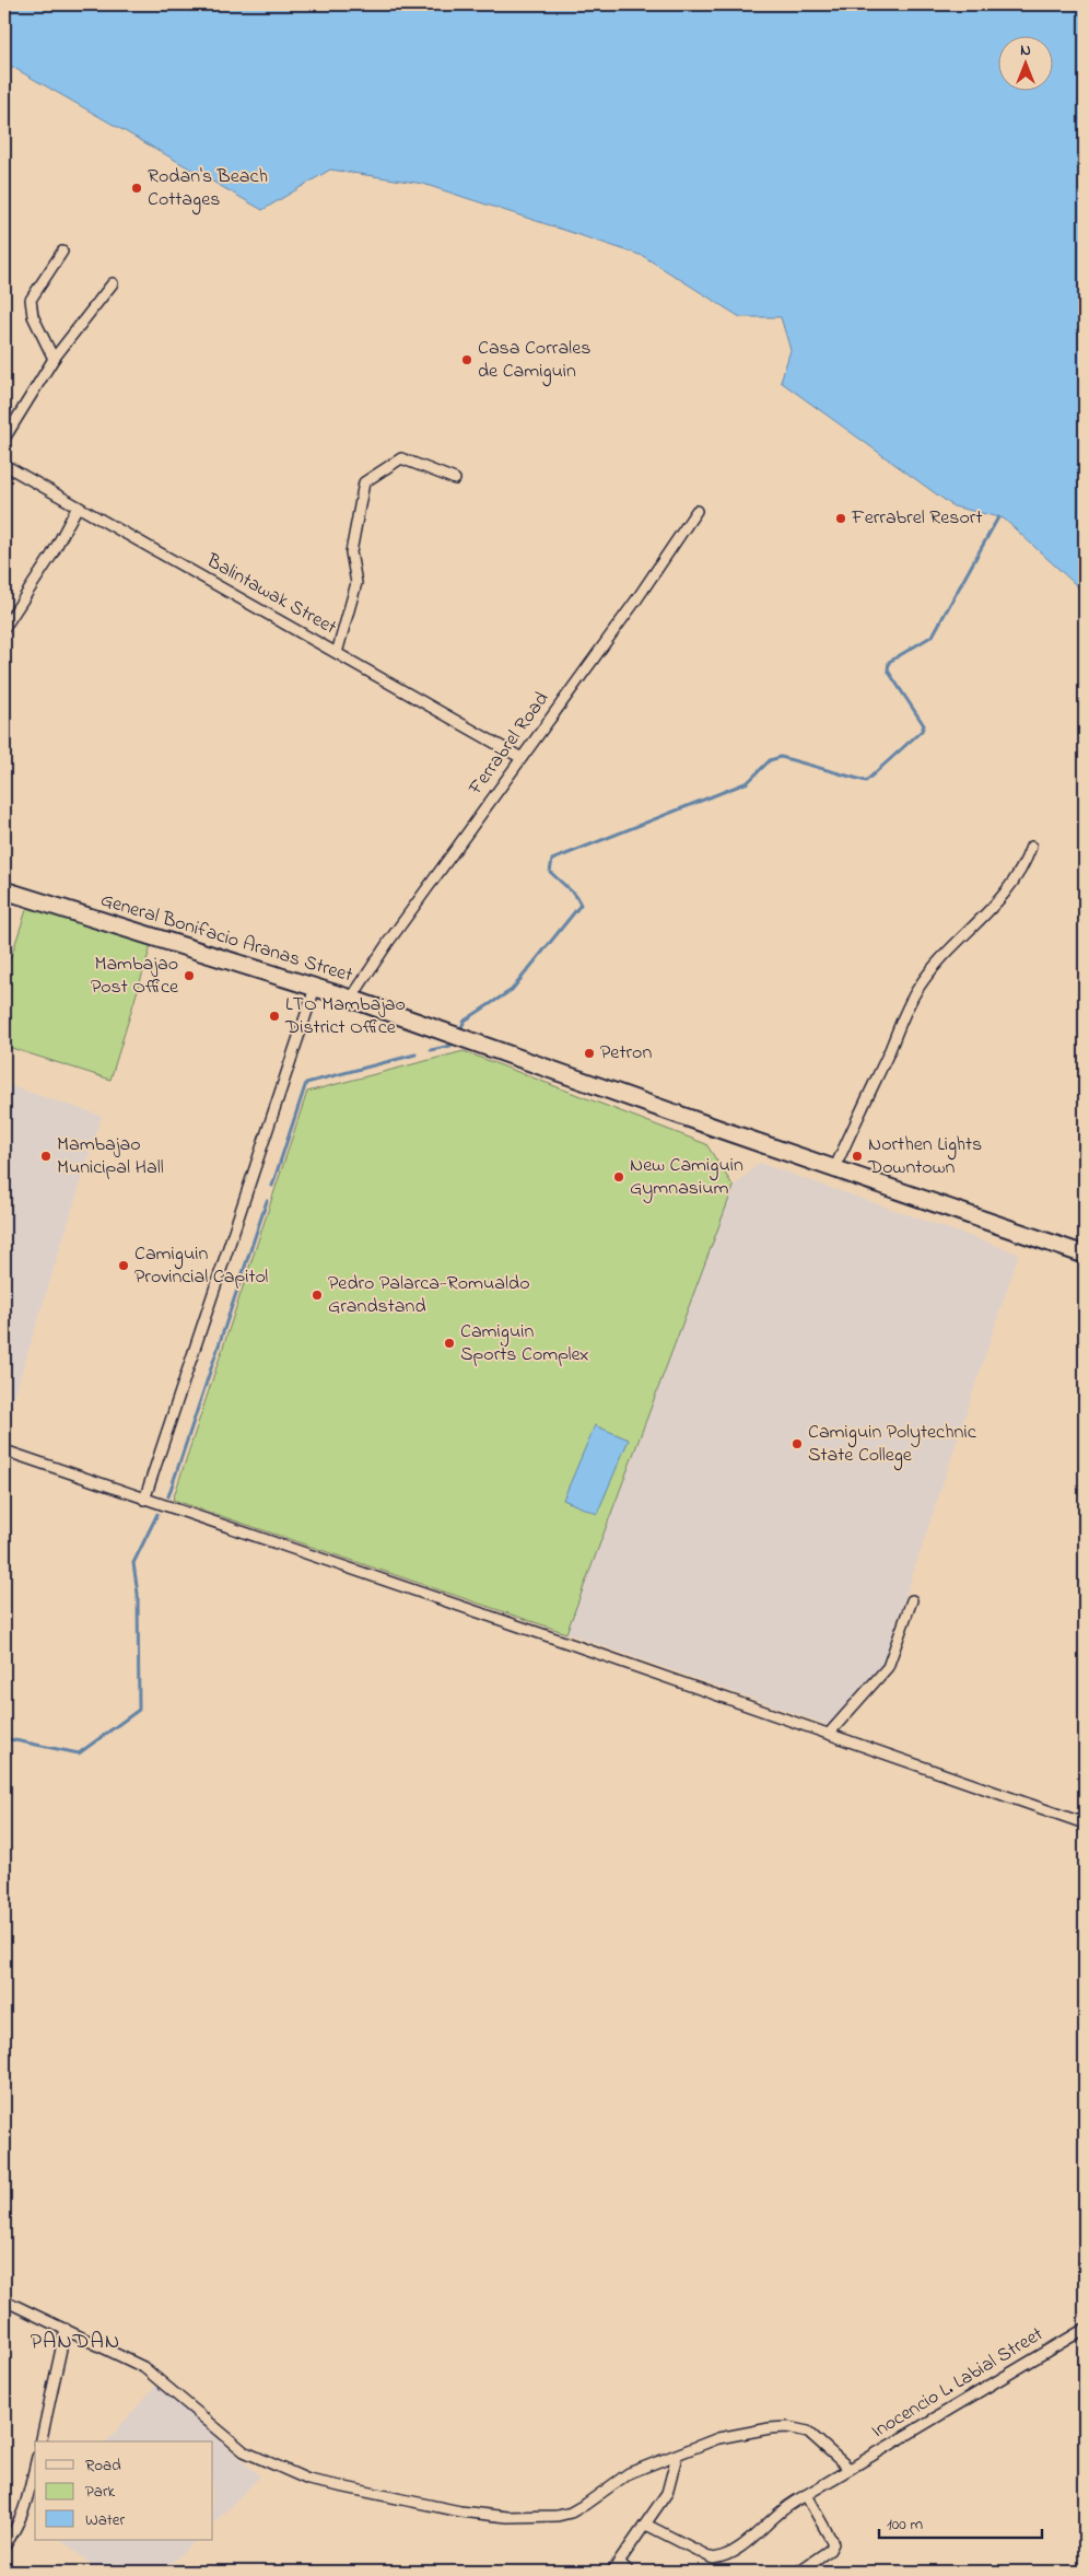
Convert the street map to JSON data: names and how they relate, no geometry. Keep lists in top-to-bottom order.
{
  "streets": {
    "main road": ["General Bonifacio Aranas Street"],
    "street": ["Balintawak Street", "Ferrabrel Road", "Inocencio L. Labial Street"]
  },
  "crossings": [
    ["Balintawak Street", "Ferrabrel Road"],
    ["Ferrabrel Road", "General Bonifacio Aranas Street"]
  ],
  "districts": ["PANDAN"],
  "places": [
    "Rodan's Beach Cottages",
    "Casa Corrales de Camiguin",
    "Ferrabrel Resort",
    "Mambajao Post Office",
    "LTO Mambajao District Office",
    "Petron",
    "Mambajao Municipal Hall",
    "Northen Lights Downtown",
    "New Camiguin Gymnasium",
    "Camiguin Provincial Capitol",
    "Pedro Palarca-Romualdo Grandstand",
    "Camiguin Sports Complex",
    "Camiguin Polytechnic State College"
  ],
  "legend": ["Road", "Park", "Water"],
  "scale_bar": "100 m",
  "north": "top"
}
